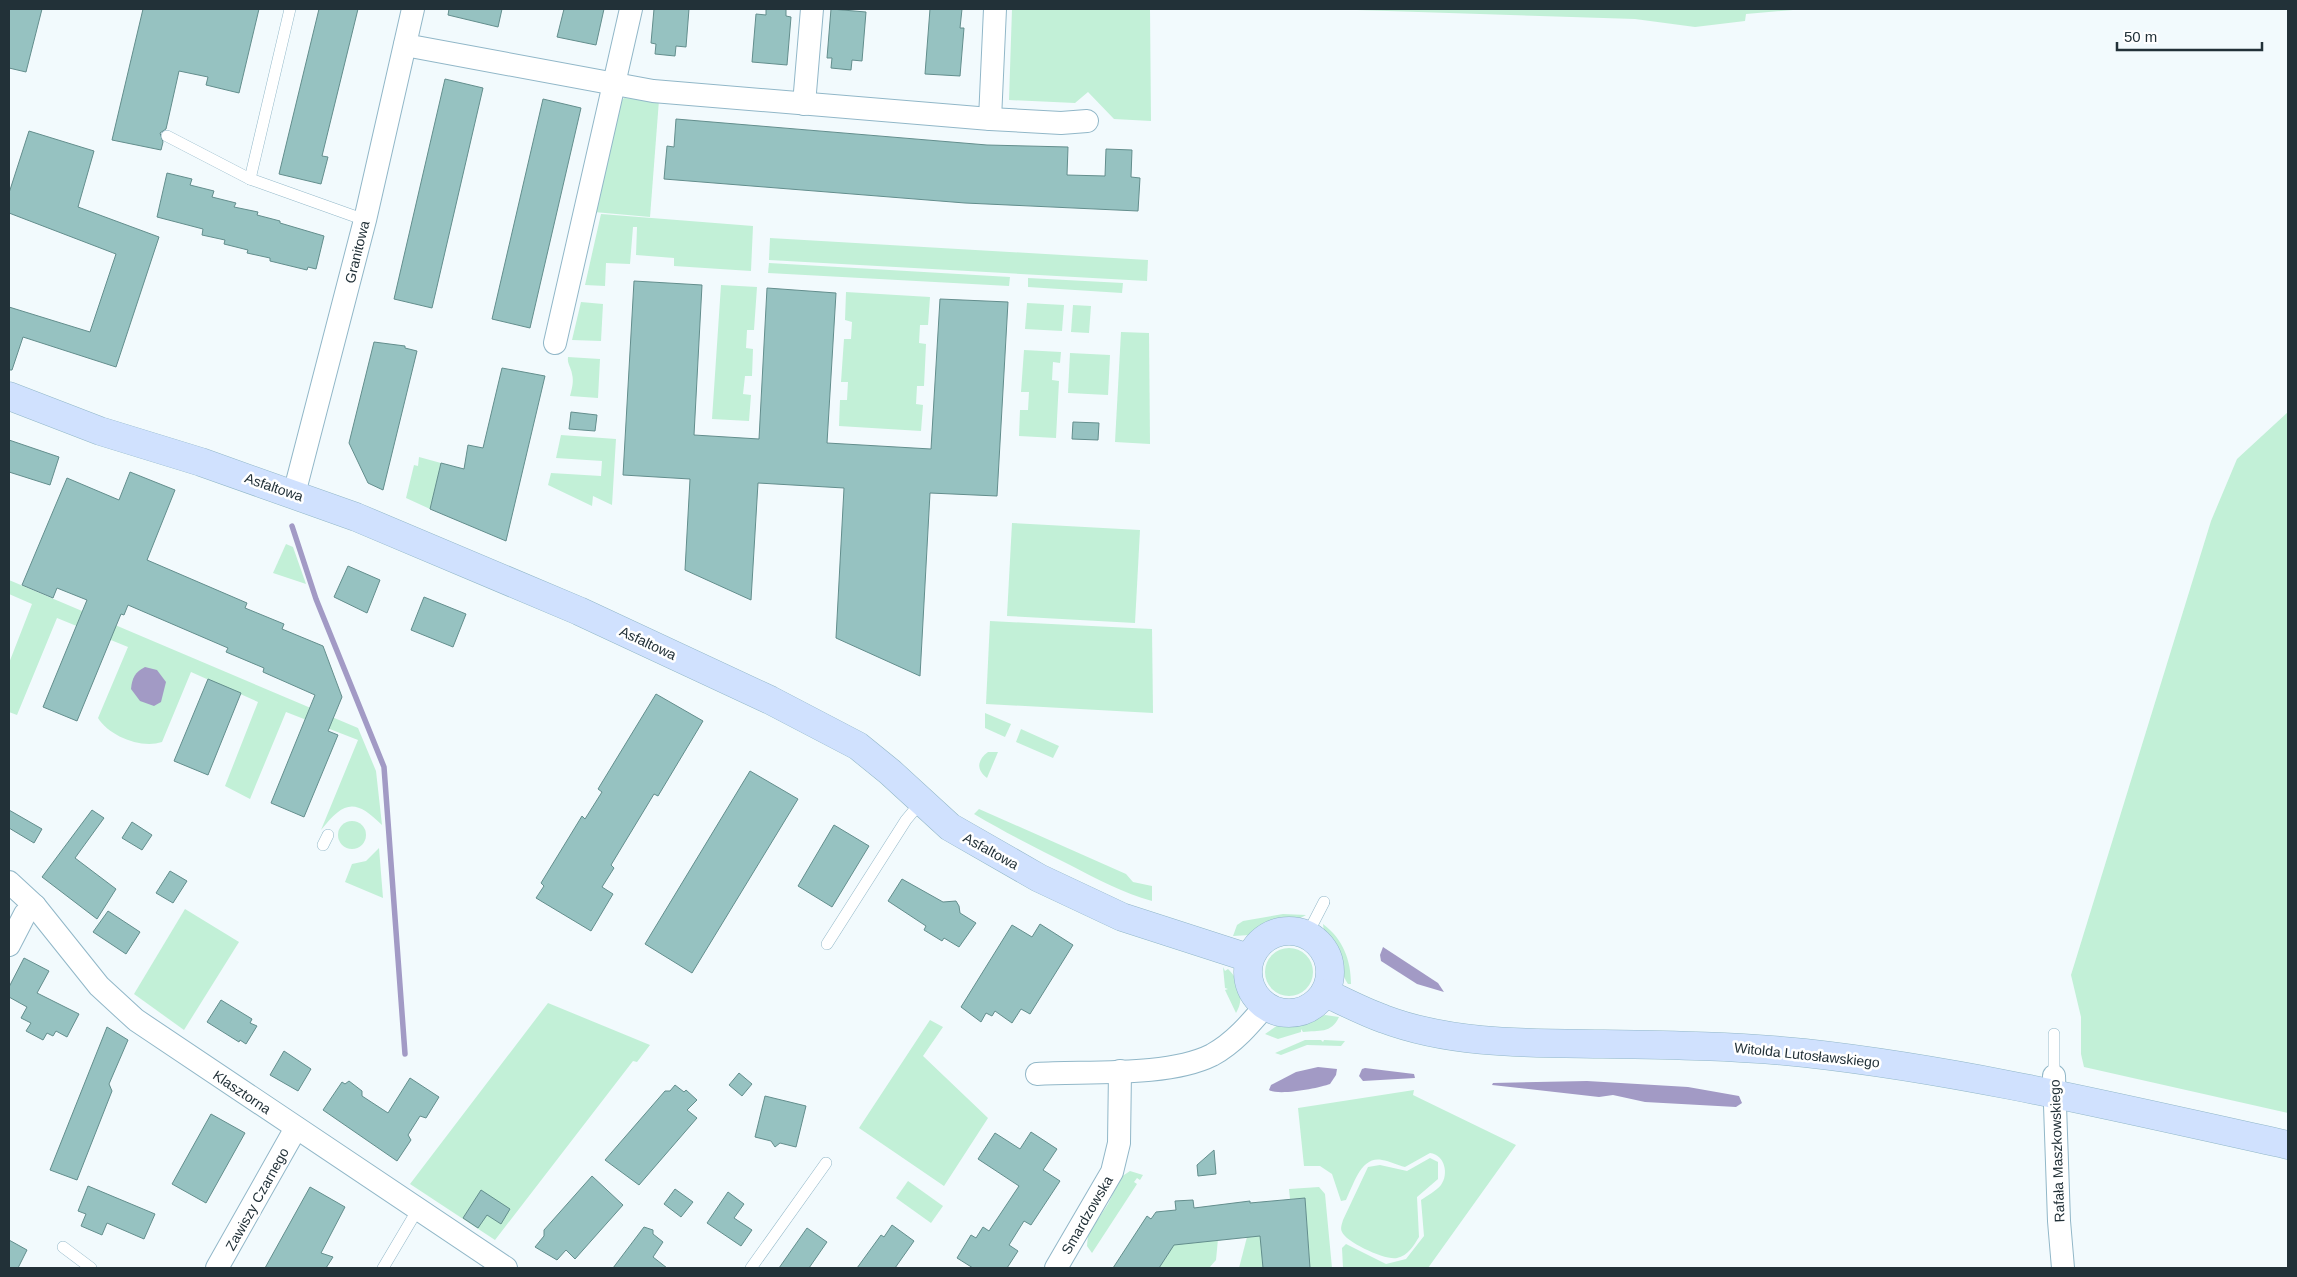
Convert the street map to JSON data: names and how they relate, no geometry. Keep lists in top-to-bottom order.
{
  "streets": {
    "street": [
      "Granitowa",
      "Asfaltowa",
      "Witolda Lutosławskiego",
      "Klasztorna",
      "Rafała Maszkowskiego",
      "Zawiszy Czarnego",
      "Smardzowska"
    ]
  },
  "crossings": [
    ["Granitowa", "Asfaltowa"],
    ["Asfaltowa", "Witolda Lutosławskiego"],
    ["Witolda Lutosławskiego", "Rafała Maszkowskiego"],
    ["Klasztorna", "Zawiszy Czarnego"]
  ],
  "scale_bar": "50 m"
}
